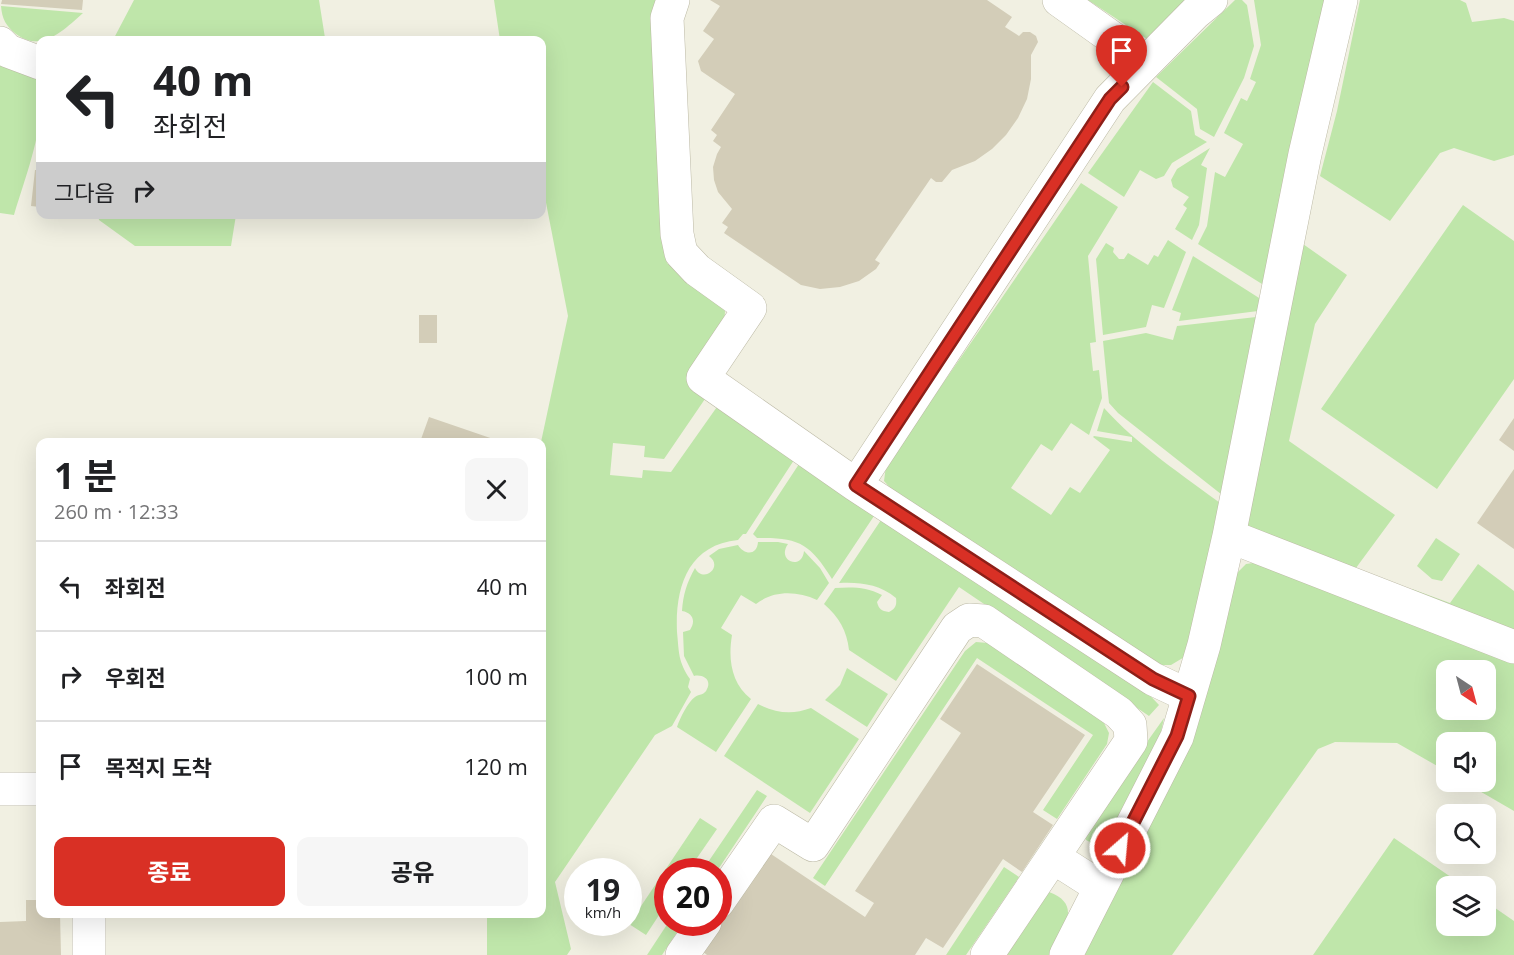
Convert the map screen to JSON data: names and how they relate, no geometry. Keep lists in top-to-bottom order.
{
  "north": "bottom right",
  "page": {
    "turn": ["40 m", "좌회전"],
    "then": "그다음",
    "heading": ["1 분", "260 m · 12:33"],
    "list": [
      {
        "name": "좌회전",
        "value": "40 m"
      },
      {
        "name": "우회전",
        "value": "100 m"
      },
      {
        "name": "목적지 도착",
        "value": "120 m"
      }
    ],
    "buttons": ["종료", "공유"],
    "speed": "19 km/h",
    "limit": "20"
  }
}
